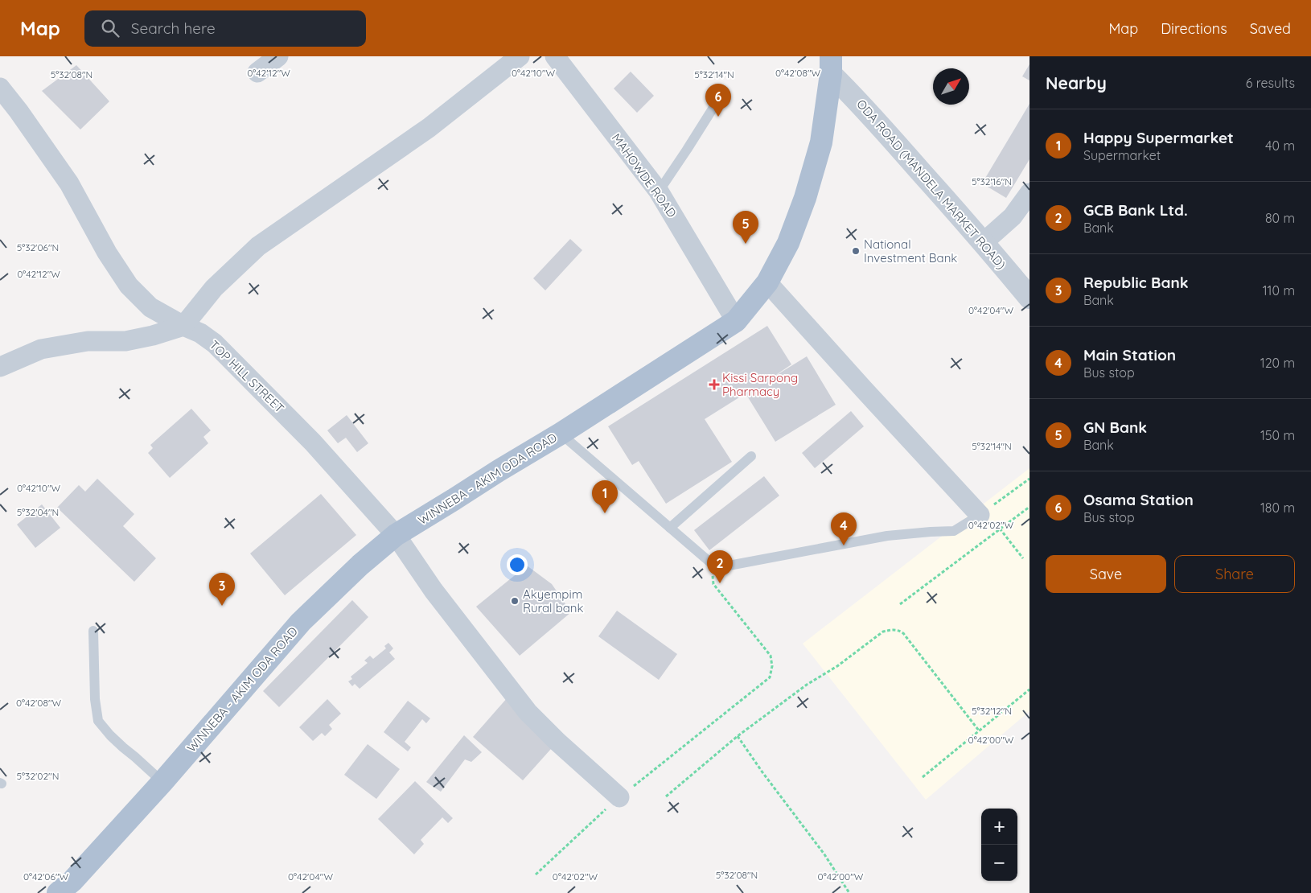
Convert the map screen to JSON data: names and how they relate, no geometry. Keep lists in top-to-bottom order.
{
  "streets": {
    "main road": ["WINNEBA - AKIM ODA ROAD"],
    "street": ["MAHOWDE ROAD", "ODA ROAD (MANDELA MARKET ROAD)", "TOP HILL STREET"]
  },
  "crossings": [
    ["MAHOWDE ROAD", "WINNEBA - AKIM ODA ROAD"],
    ["ODA ROAD (MANDELA MARKET ROAD)", "WINNEBA - AKIM ODA ROAD"],
    ["TOP HILL STREET", "WINNEBA - AKIM ODA ROAD"]
  ],
  "places": {
    "other": ["National Investment Bank", "Akyempim Rural bank"],
    "health": ["Kissi Sarpong Pharmacy"]
  },
  "north": "top right",
  "page": {
    "header": "Map",
    "search": "Search here",
    "nav": ["Map", "Directions", "Saved"],
    "heading": ["Nearby", "6 results"],
    "pins": [
      "6",
      "5",
      "1",
      "4",
      "2",
      "3"
    ],
    "list": [
      {
        "mark": "1",
        "name": "Happy Supermarket",
        "note": "Supermarket",
        "value": "40 m"
      },
      {
        "mark": "2",
        "name": "GCB Bank Ltd.",
        "note": "Bank",
        "value": "80 m"
      },
      {
        "mark": "3",
        "name": "Republic Bank",
        "note": "Bank",
        "value": "110 m"
      },
      {
        "mark": "4",
        "name": "Main Station",
        "note": "Bus stop",
        "value": "120 m"
      },
      {
        "mark": "5",
        "name": "GN Bank",
        "note": "Bank",
        "value": "150 m"
      },
      {
        "mark": "6",
        "name": "Osama Station",
        "note": "Bus stop",
        "value": "180 m"
      }
    ],
    "buttons": ["Save", "Share"],
    "map_buttons": ["+", "−"]
  },
  "coordinates": [
    "0°42'12\"W",
    "0°42'08\"W",
    "0°42'10\"W",
    "5°32'08\"N",
    "5°32'14\"N",
    "5°32'16\"N",
    "5°32'06\"N",
    "0°42'04\"W",
    "5°32'04\"N",
    "0°42'02\"W",
    "5°32'12\"N",
    "0°42'00\"W",
    "5°32'02\"N",
    "0°42'06\"W"
  ]
}
